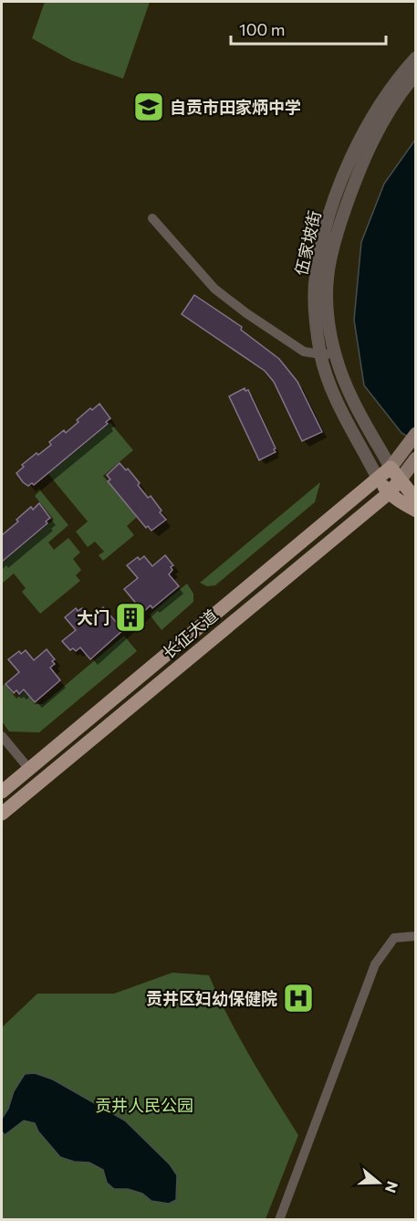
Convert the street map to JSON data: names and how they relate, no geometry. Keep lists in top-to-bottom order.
{
  "streets": {
    "main road": ["长征大道"],
    "street": ["伍家坡街"]
  },
  "crossings": [
    ["伍家坡街", "长征大道"]
  ],
  "parks": ["贡井人民公园"],
  "places": {
    "school or university": ["自贡市田家炳中学"],
    "building": ["大门"],
    "hospital": ["贡井区妇幼保健院"]
  },
  "scale_bar": "100 m",
  "north": "right"
}
